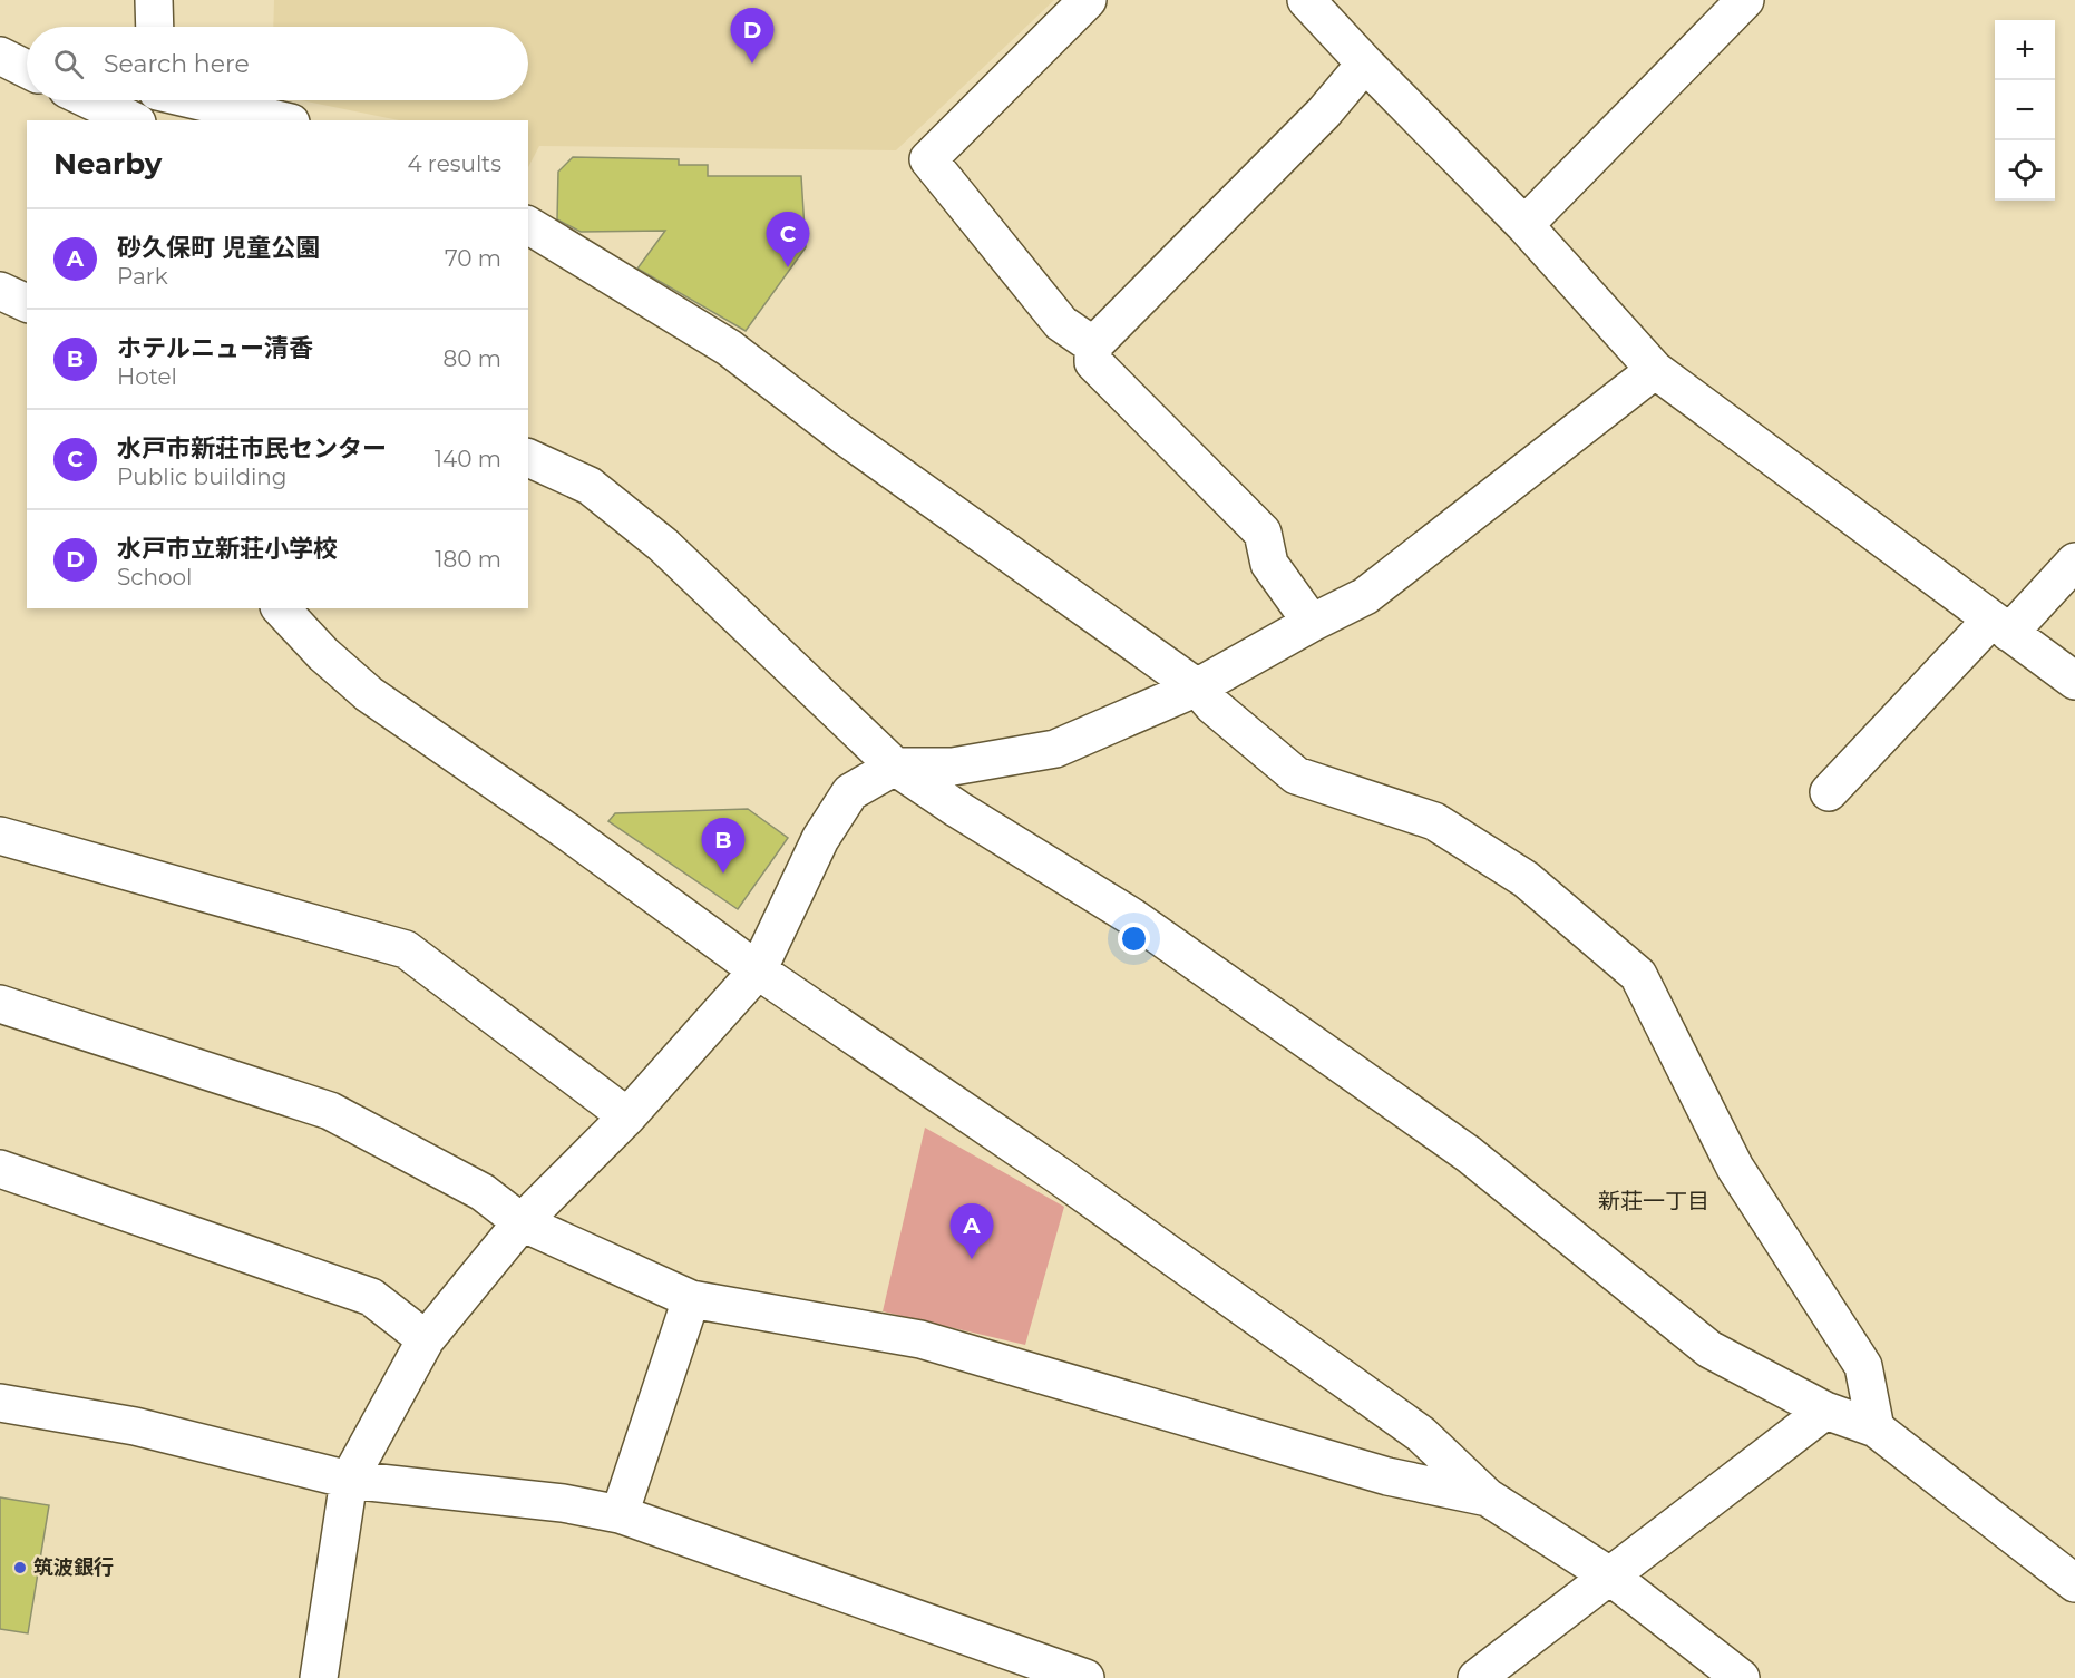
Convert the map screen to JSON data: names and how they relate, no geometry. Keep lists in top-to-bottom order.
{
  "districts": ["新荘一丁目"],
  "places": ["筑波銀行"],
  "page": {
    "pins": [
      "D",
      "C",
      "B",
      "A"
    ],
    "map_buttons": ["+", "−"],
    "search": "Search here",
    "heading": ["Nearby", "4 results"],
    "list": [
      {
        "mark": "A",
        "name": "砂久保町 児童公園",
        "note": "Park",
        "value": "70 m"
      },
      {
        "mark": "B",
        "name": "ホテルニュー清香",
        "note": "Hotel",
        "value": "80 m"
      },
      {
        "mark": "C",
        "name": "水戸市新荘市民センター",
        "note": "Public building",
        "value": "140 m"
      },
      {
        "mark": "D",
        "name": "水戸市立新荘小学校",
        "note": "School",
        "value": "180 m"
      }
    ]
  }
}
